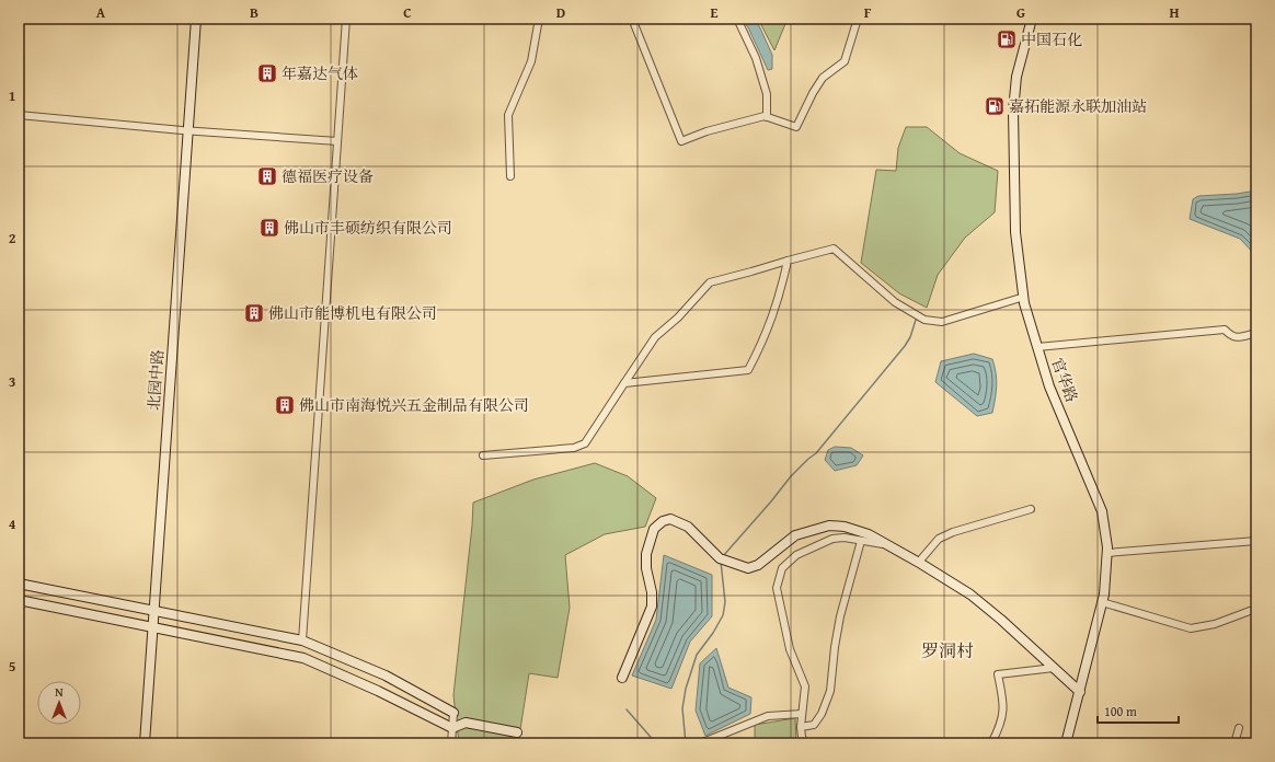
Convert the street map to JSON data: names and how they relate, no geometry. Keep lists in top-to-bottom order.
{
  "streets": {
    "street": ["北园中路", "官华路"]
  },
  "districts": ["罗洞村"],
  "places": {
    "fuel station": ["中国石化", "嘉拓能源永联加油站"],
    "building": [
      "年嘉达气体",
      "德福医疗设备",
      "佛山市丰硕纺织有限公司",
      "佛山市能博机电有限公司",
      "佛山市南海悦兴五金制品有限公司"
    ]
  },
  "scale_bar": "100 m",
  "north": "top",
  "grid": {
    "columns": [
      "A",
      "B",
      "C",
      "D",
      "E",
      "F",
      "G",
      "H"
    ],
    "rows": [
      "1",
      "2",
      "3",
      "4",
      "5"
    ]
  }
}
